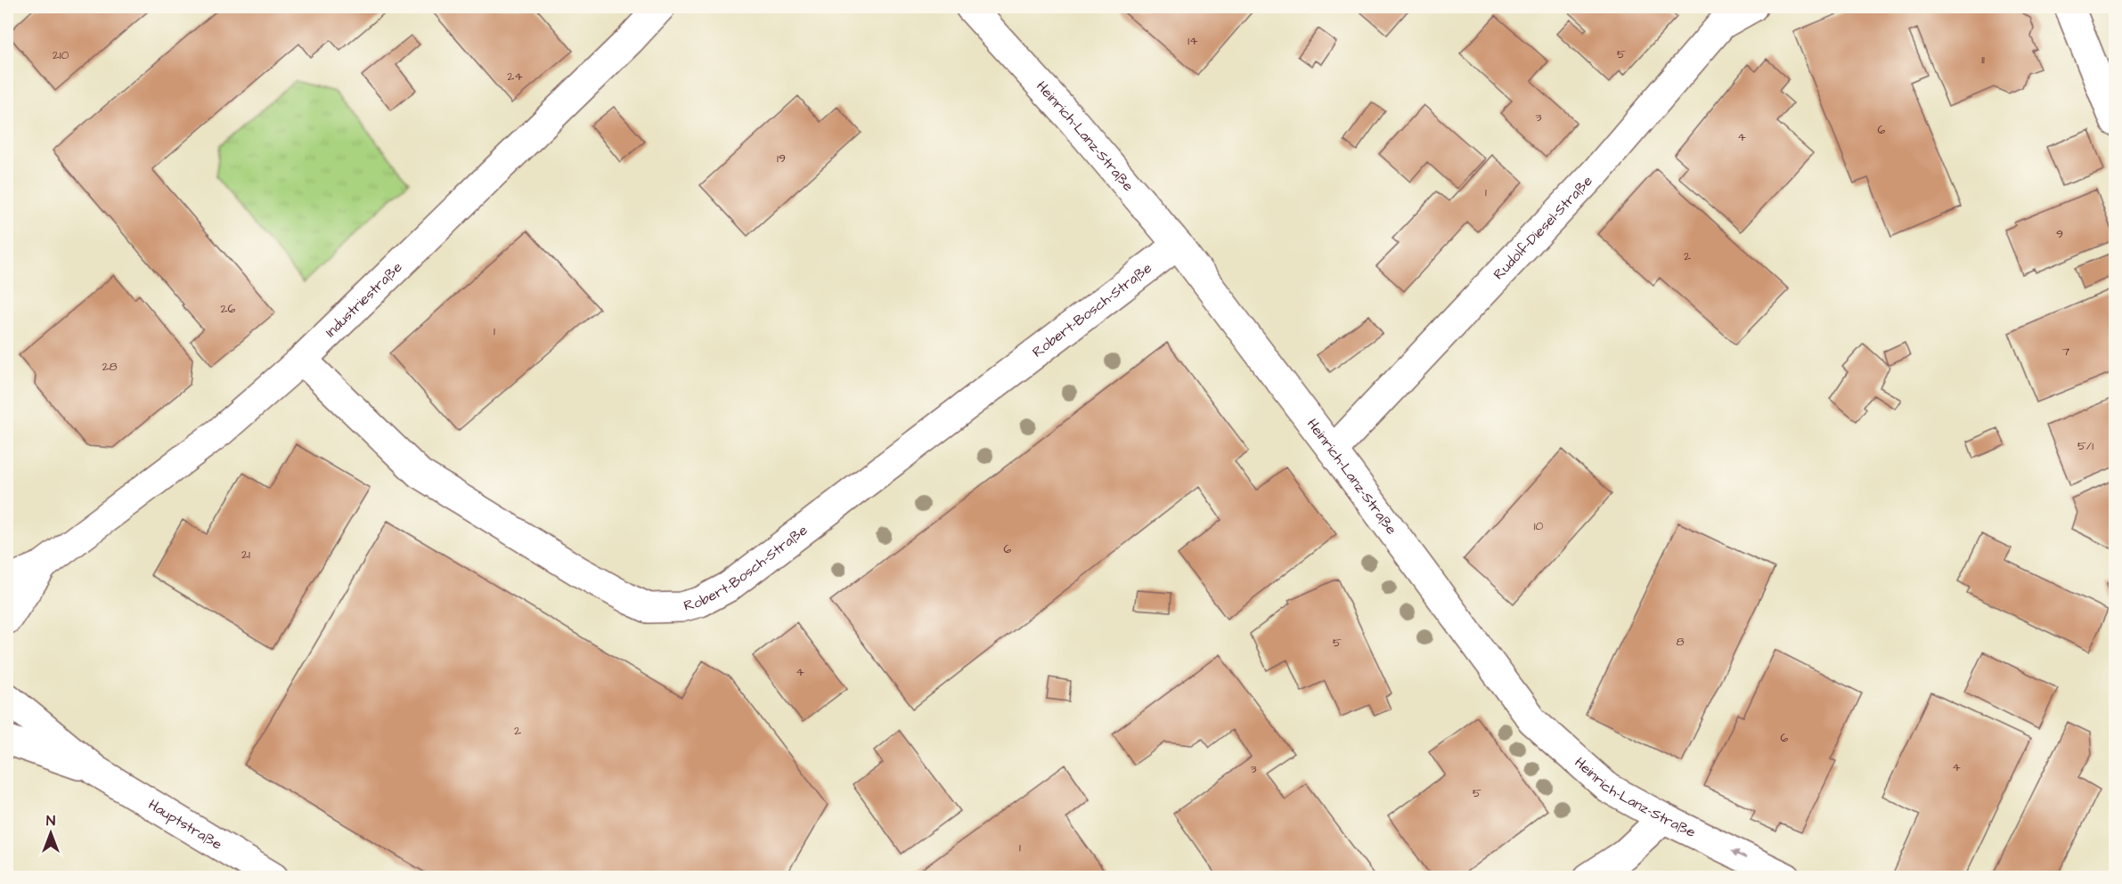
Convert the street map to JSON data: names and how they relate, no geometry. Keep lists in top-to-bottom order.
{
  "streets": {
    "street": [
      "Heinrich-Lanz-Straße",
      "Rudolf-Diesel-Straße",
      "Industriestraße",
      "Robert-Bosch-Straße",
      "Hauptstraße"
    ]
  },
  "crossings": [
    ["Heinrich-Lanz-Straße", "Rudolf-Diesel-Straße"],
    ["Heinrich-Lanz-Straße", "Robert-Bosch-Straße"],
    ["Industriestraße", "Robert-Bosch-Straße"]
  ],
  "house_numbers": [
    "14",
    "5",
    "210",
    "11",
    "24",
    "3",
    "6",
    "4",
    "19",
    "1",
    "9",
    "2",
    "26",
    "1",
    "7",
    "28",
    "5/1",
    "10",
    "6",
    "21",
    "8",
    "5",
    "4",
    "2",
    "6",
    "4",
    "3",
    "5",
    "1"
  ],
  "north": "top"
}
